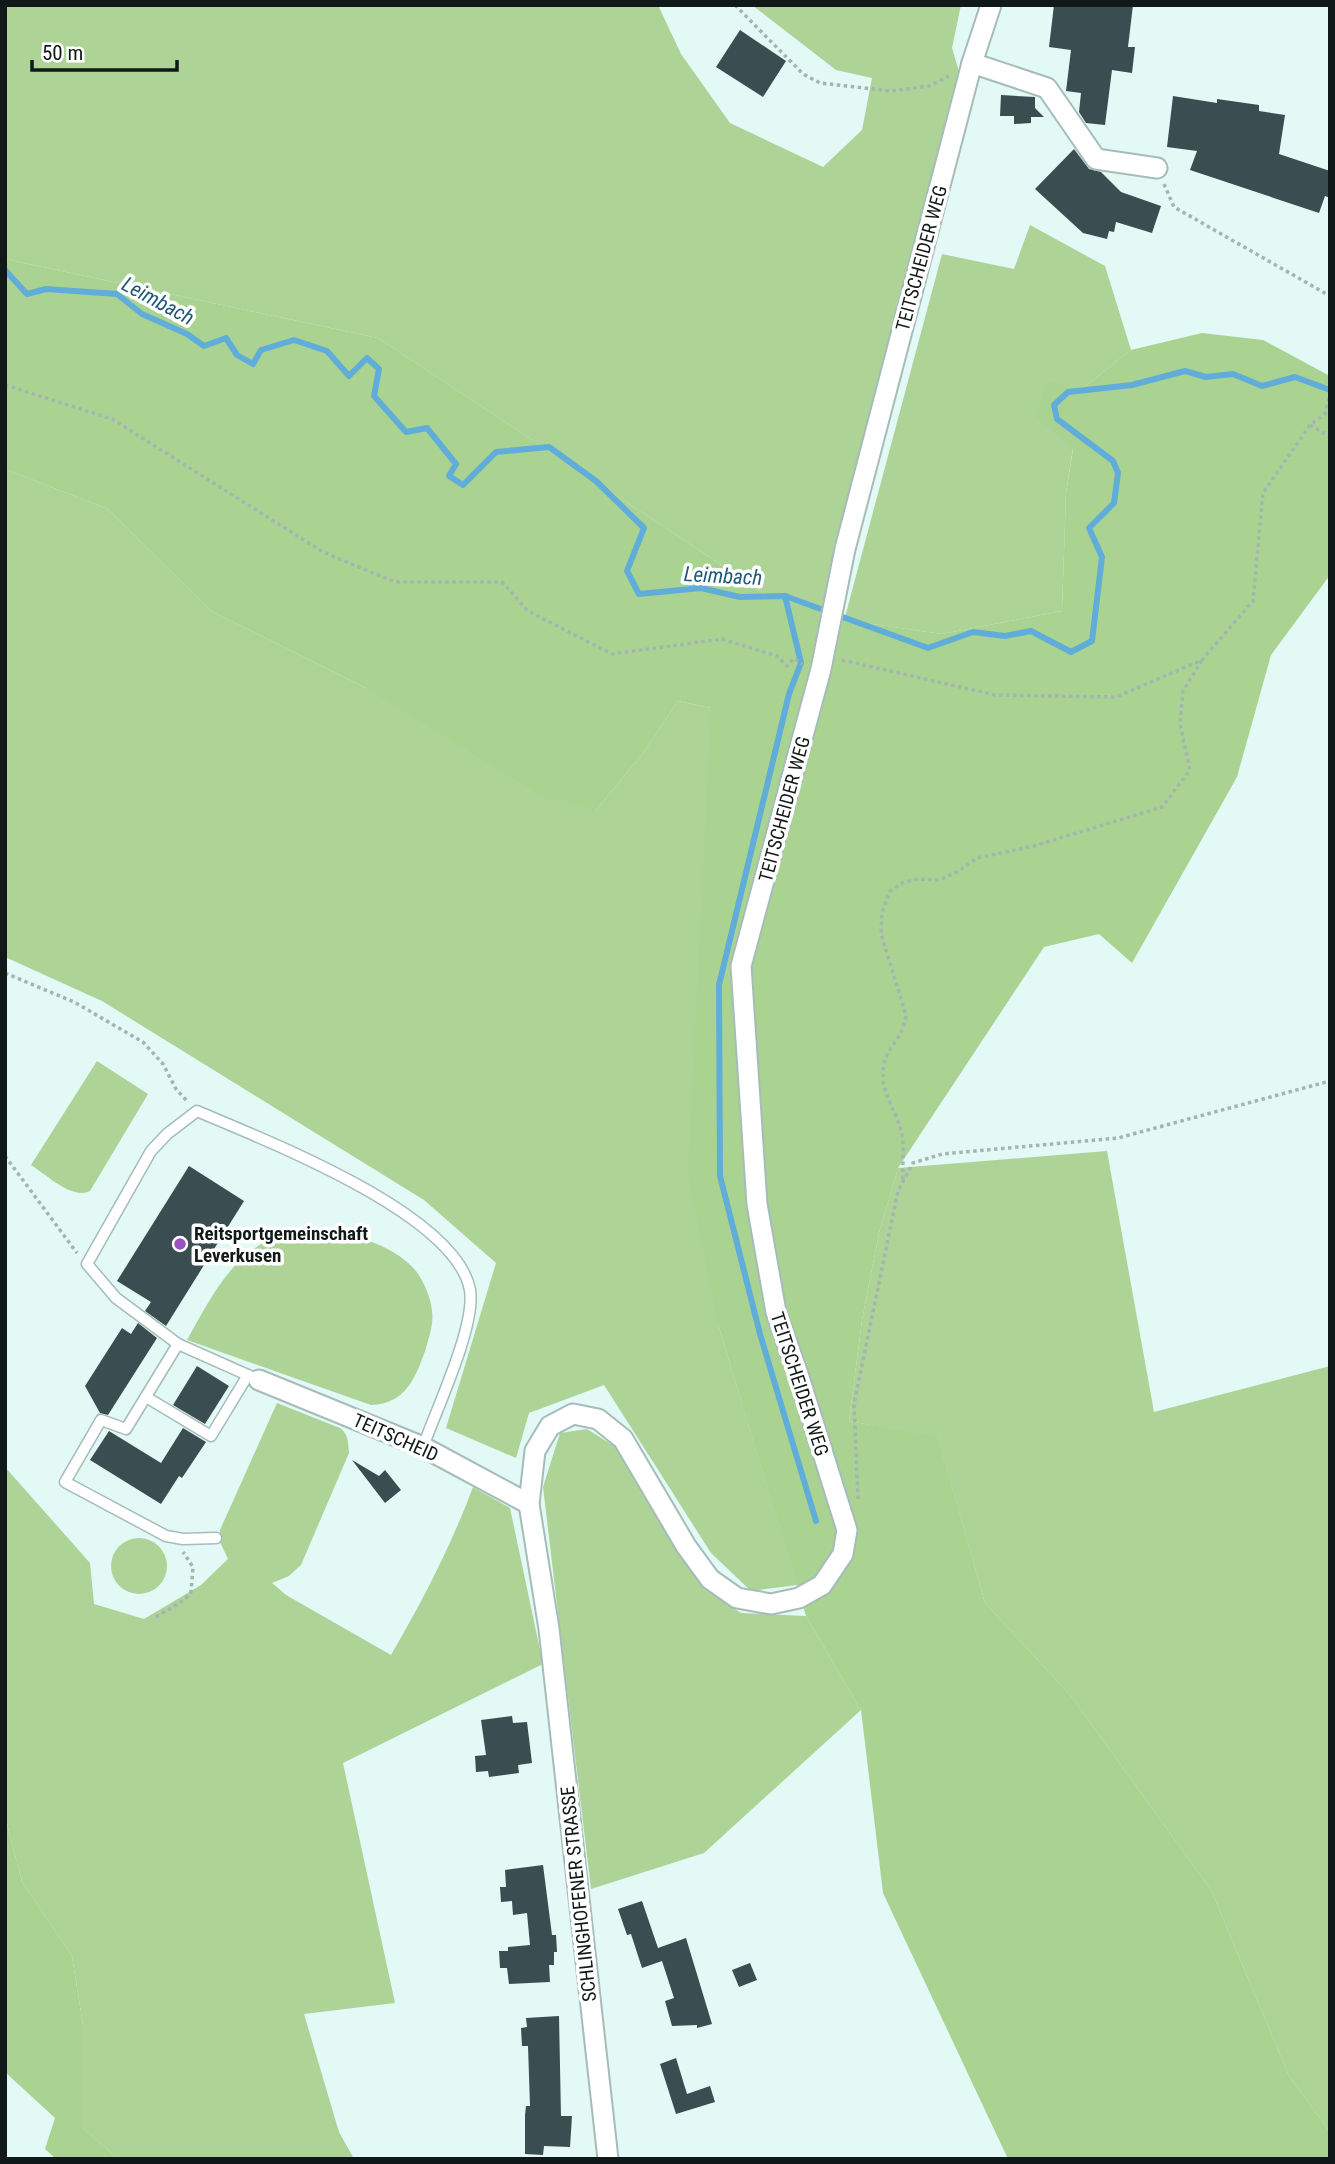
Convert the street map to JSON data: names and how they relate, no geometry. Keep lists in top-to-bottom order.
{
  "streets": {
    "street": ["TEITSCHEIDER WEG", "TEITSCHEID", "SCHLINGHOFENER STRASSE"]
  },
  "crossings": [
    ["TEITSCHEIDER WEG", "SCHLINGHOFENER STRASSE"],
    ["TEITSCHEID", "SCHLINGHOFENER STRASSE"]
  ],
  "water": ["Leimbach"],
  "places": ["Reitsportgemeinschaft Leverkusen"],
  "scale_bar": "50 m"
}
